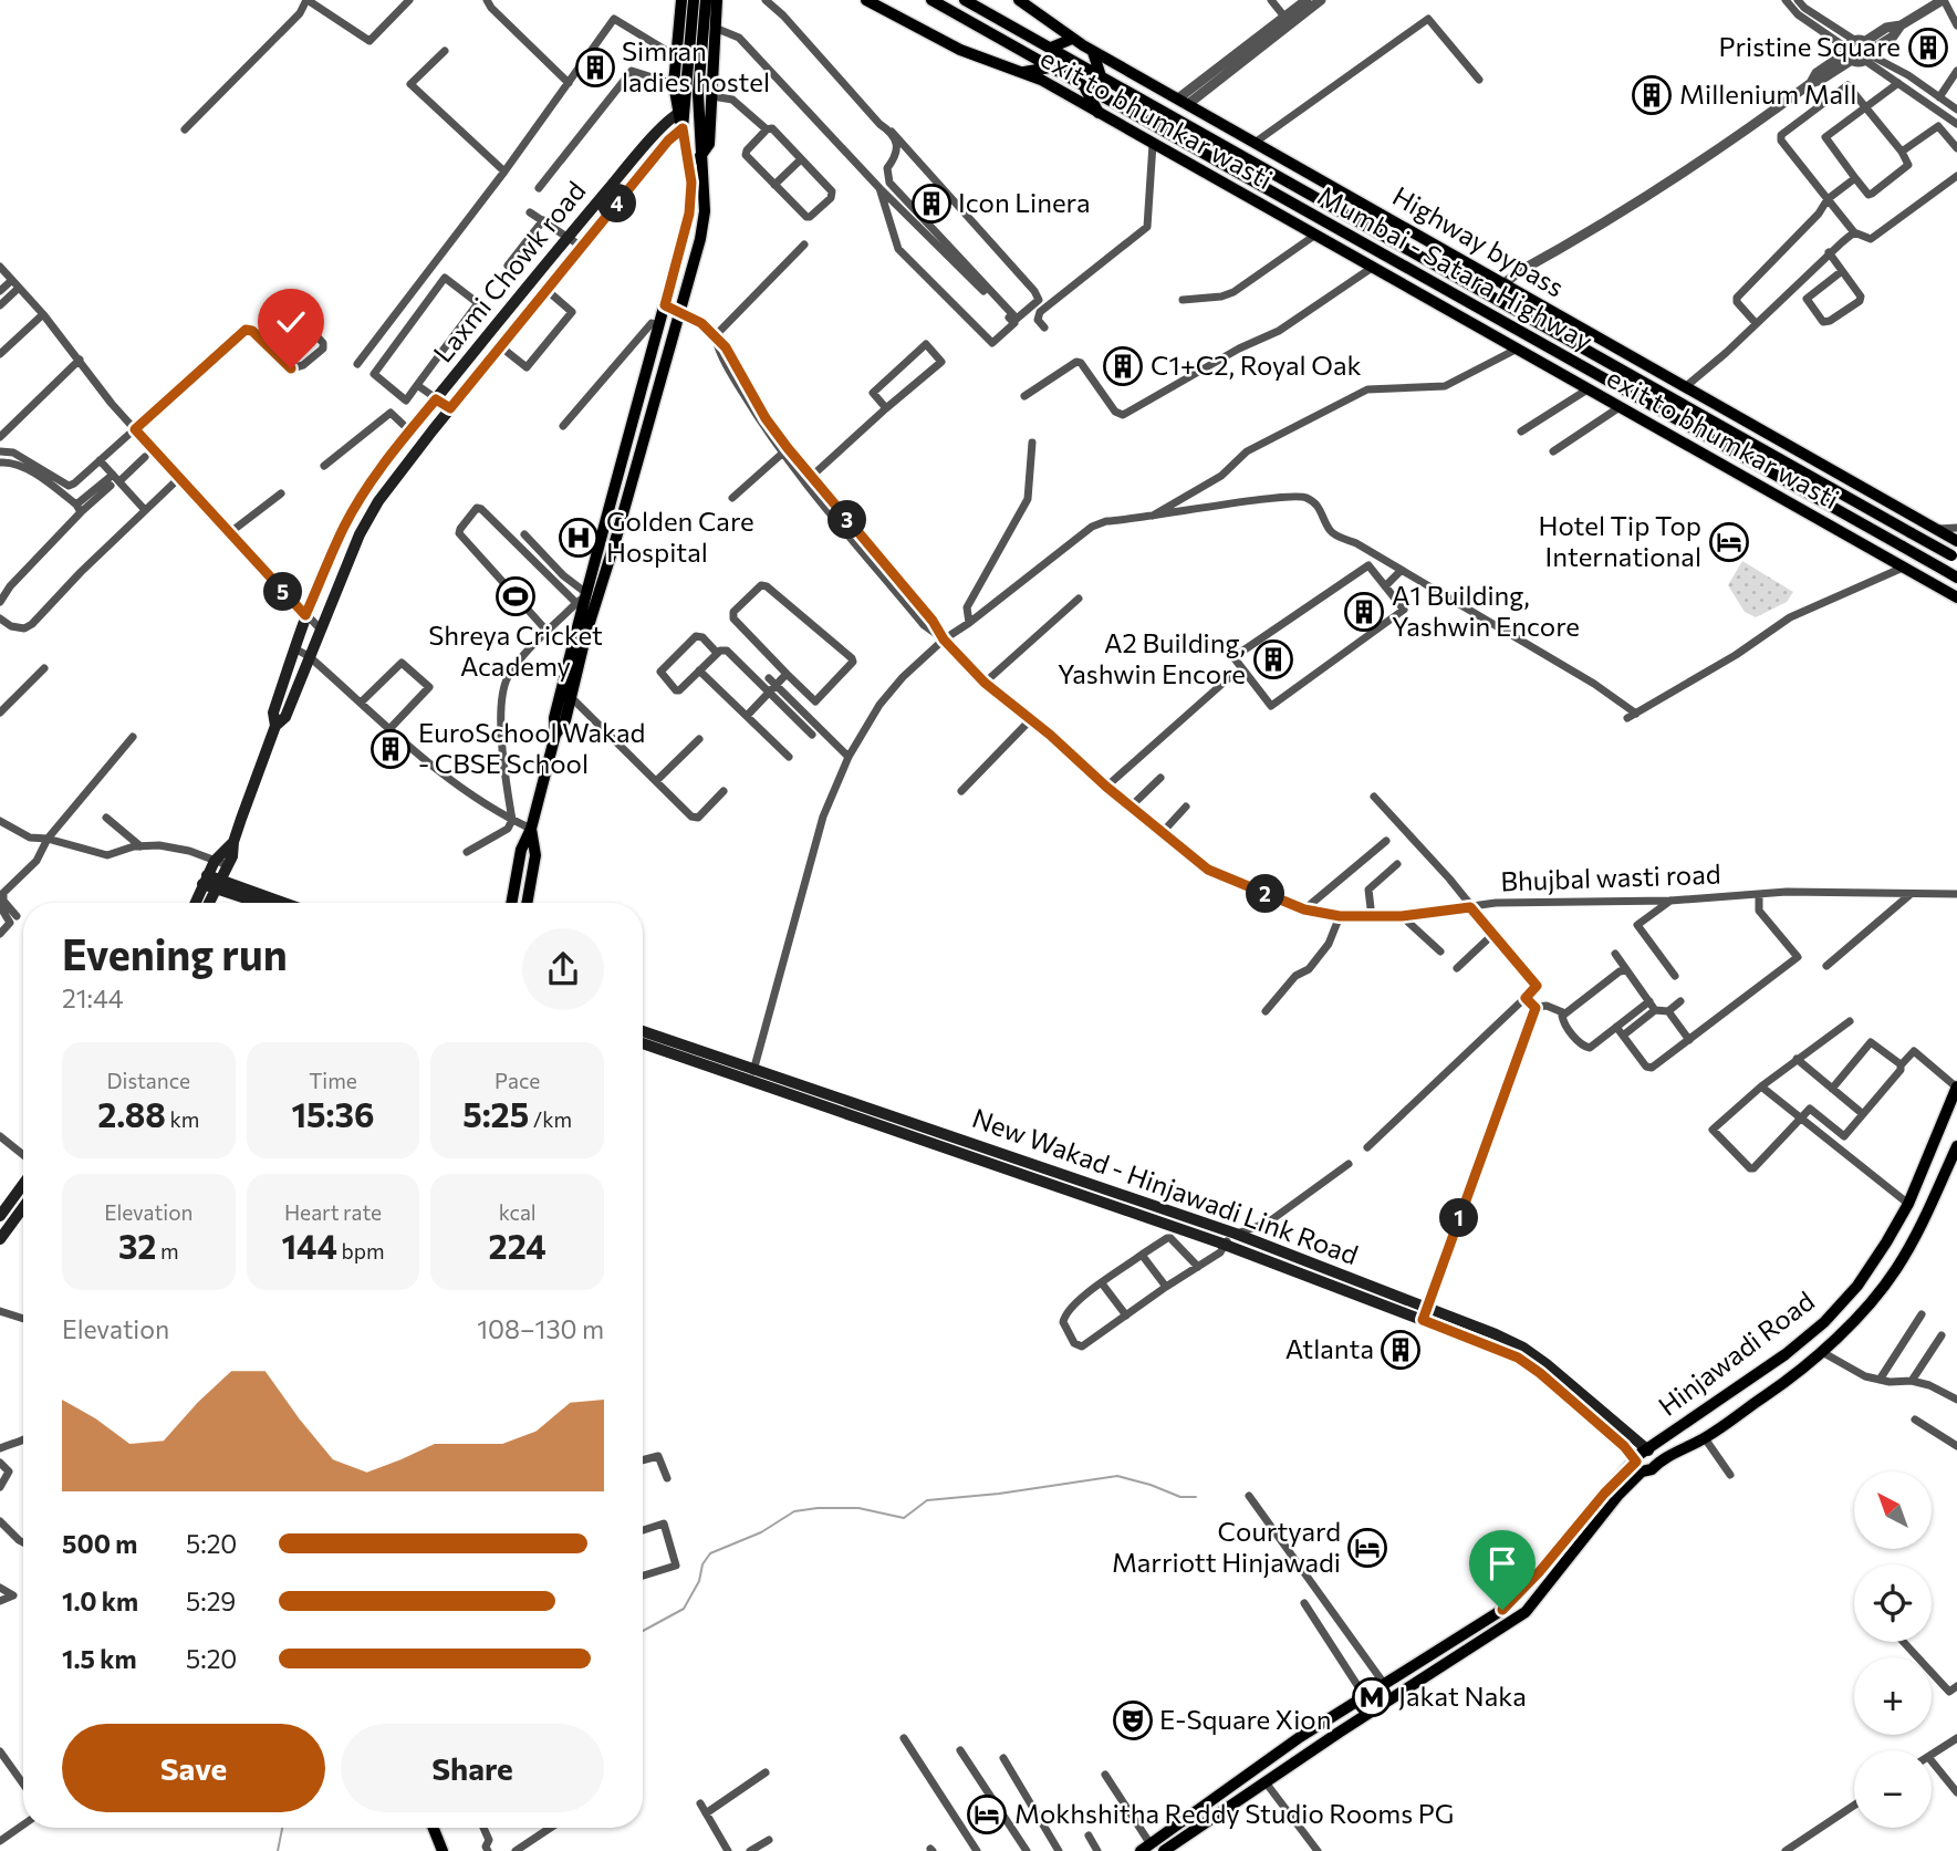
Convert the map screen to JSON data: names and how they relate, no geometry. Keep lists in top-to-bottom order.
{
  "streets": {
    "main road": [
      "exit to bhumkar wasti",
      "Highway bypass",
      "Mumbai - Satara Highway",
      "Laxmi Chowk road",
      "New Wakad - Hinjawadi Link Road",
      "Hinjawadi Road"
    ],
    "street": ["Bhujbal wasti road"]
  },
  "crossings": [
    ["New Wakad - Hinjawadi Link Road", "Hinjawadi Road"]
  ],
  "places": {
    "building": [
      "Pristine Square",
      "Simran ladies hostel",
      "Millenium Mall",
      "Icon Linera",
      "C1+C2, Royal Oak",
      "A1 Building, Yashwin Encore",
      "A2 Building, Yashwin Encore",
      "EuroSchool Wakad - CBSE School",
      "Atlanta"
    ],
    "hospital": ["Golden Care Hospital"],
    "hotel": ["Hotel Tip Top International", "Courtyard Marriott Hinjawadi", "Mokhshitha Reddy Studio Rooms PG"],
    "sports": ["Shreya Cricket Academy"],
    "metro station": ["Jakat Naka"],
    "theatre": ["E-Square Xion"]
  },
  "north": "top left",
  "page": {
    "pins": [
      "4",
      "3",
      "5",
      "2",
      "1"
    ],
    "heading": ["Evening run", "21:44"],
    "stats": [
      ["Distance", "2.88 km"],
      ["Time", "15:36"],
      ["Pace", "5:25 /km"],
      ["Elevation", "32 m"],
      ["Heart rate", "144 bpm"],
      ["kcal", "224"]
    ],
    "chart": ["Elevation", "108–130 m"],
    "map_buttons": ["+", "−"],
    "list": [
      {
        "name": "500 m",
        "note": "5:20"
      },
      {
        "name": "1.0 km",
        "note": "5:29"
      },
      {
        "name": "1.5 km",
        "note": "5:20"
      }
    ],
    "buttons": ["Save", "Share"]
  }
}
